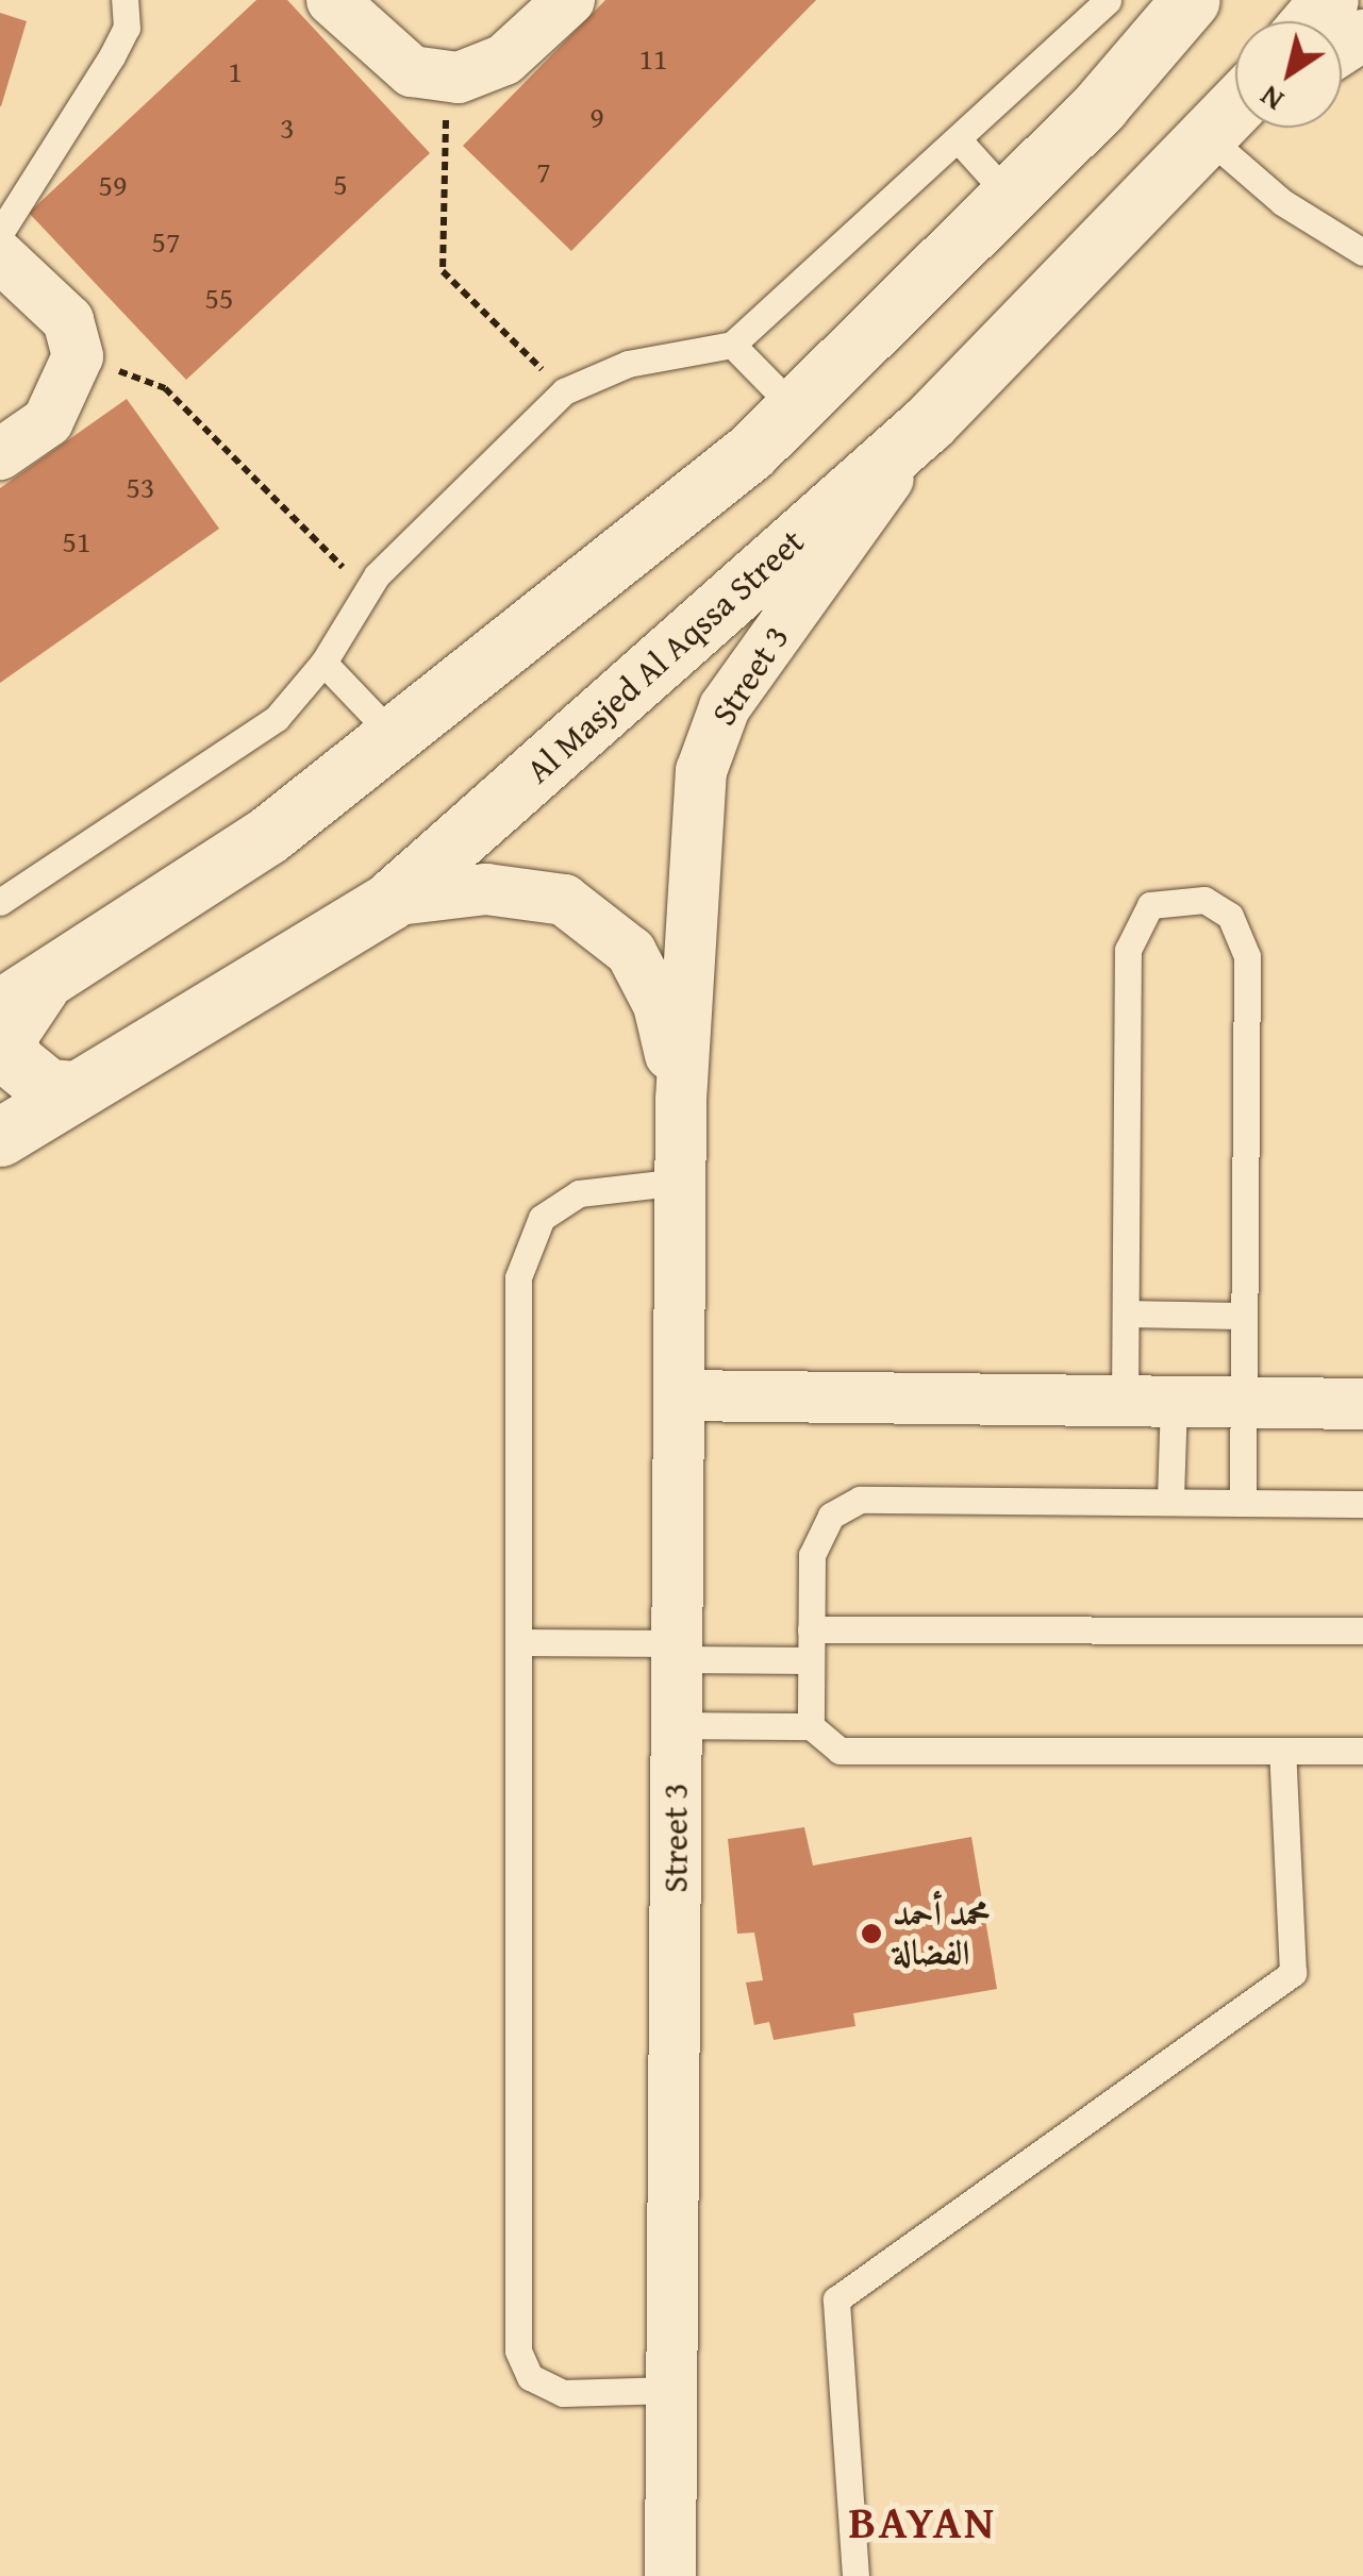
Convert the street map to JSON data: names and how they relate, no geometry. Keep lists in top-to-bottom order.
{
  "streets": {
    "main road": ["Al Masjed Al Aqssa Street"],
    "street": ["Street 3"]
  },
  "crossings": [
    ["Al Masjed Al Aqssa Street", "Street 3"]
  ],
  "districts": ["BAYAN"],
  "places": ["محمد أحمد الفضالة"],
  "house_numbers": [
    "11",
    "1",
    "9",
    "3",
    "7",
    "5",
    "59",
    "57",
    "55",
    "53",
    "51"
  ],
  "north": "bottom left"
}
